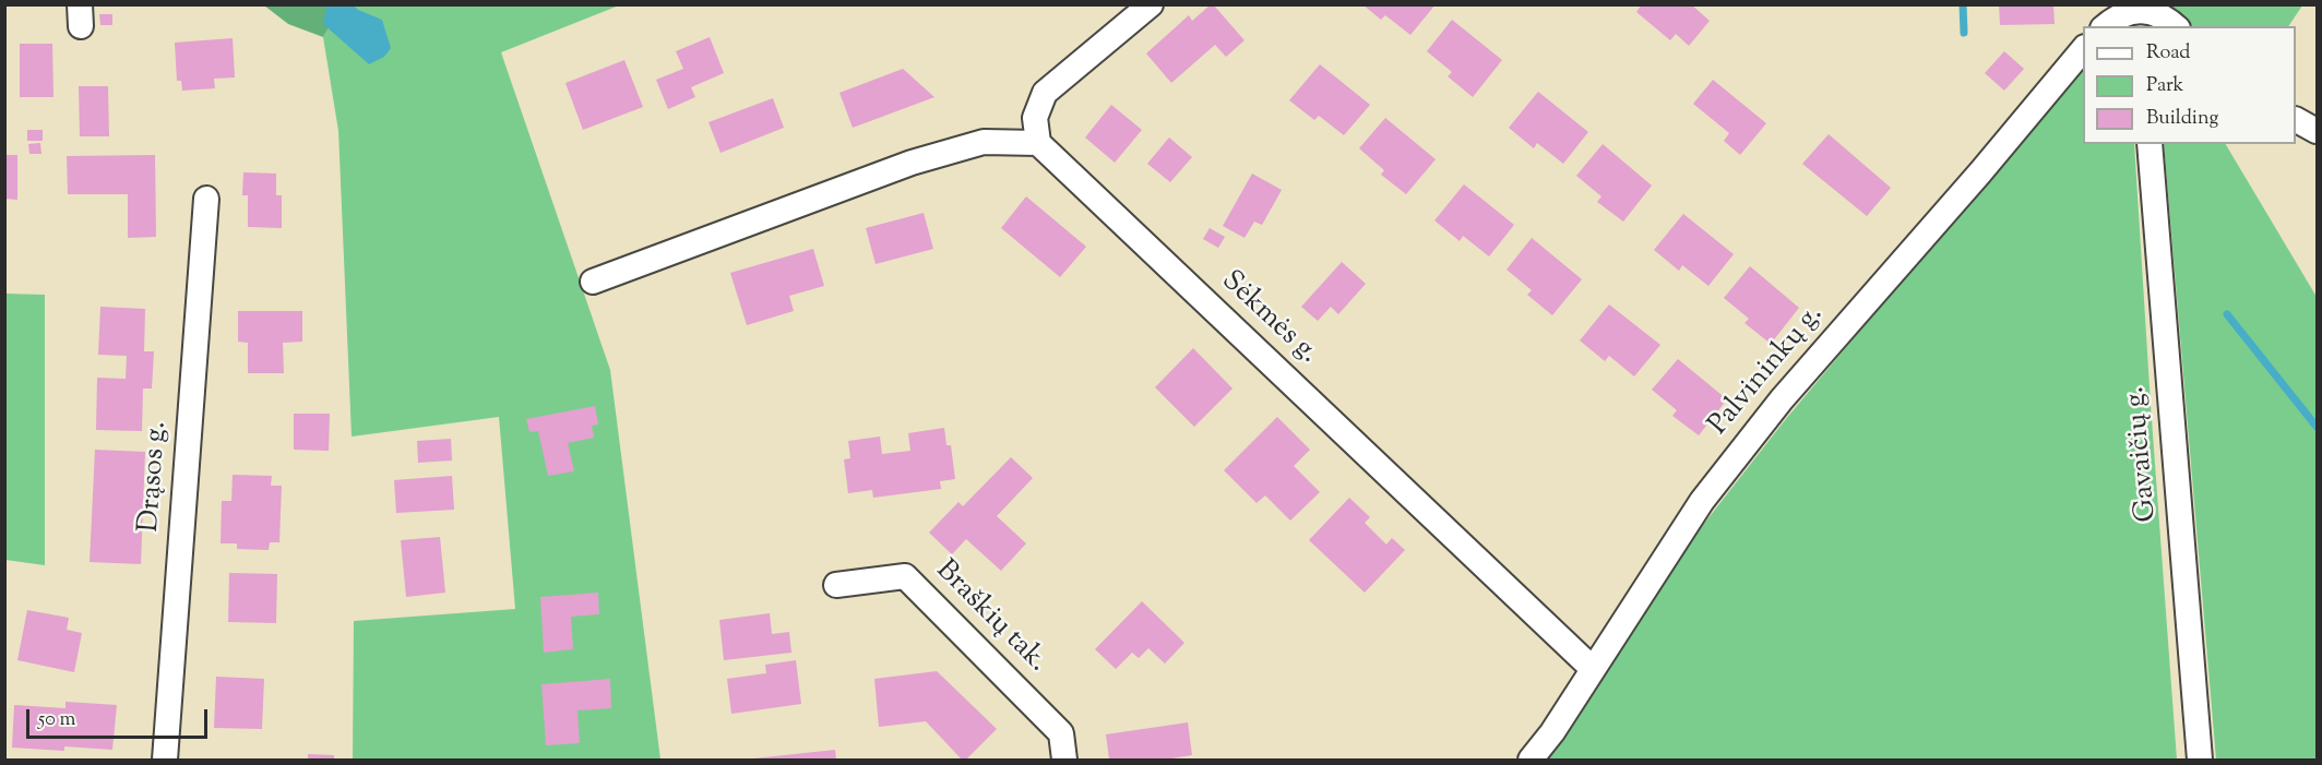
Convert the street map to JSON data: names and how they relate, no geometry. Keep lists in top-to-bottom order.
{
  "streets": {
    "street": [
      "Sėkmės g.",
      "Palvininkų g.",
      "Gavaičių g.",
      "Drąsos g.",
      "Braškių tak."
    ]
  },
  "crossings": [
    ["Sėkmės g.", "Palvininkų g."]
  ],
  "legend": ["Road", "Park", "Building"],
  "scale_bar": "50 m"
}
